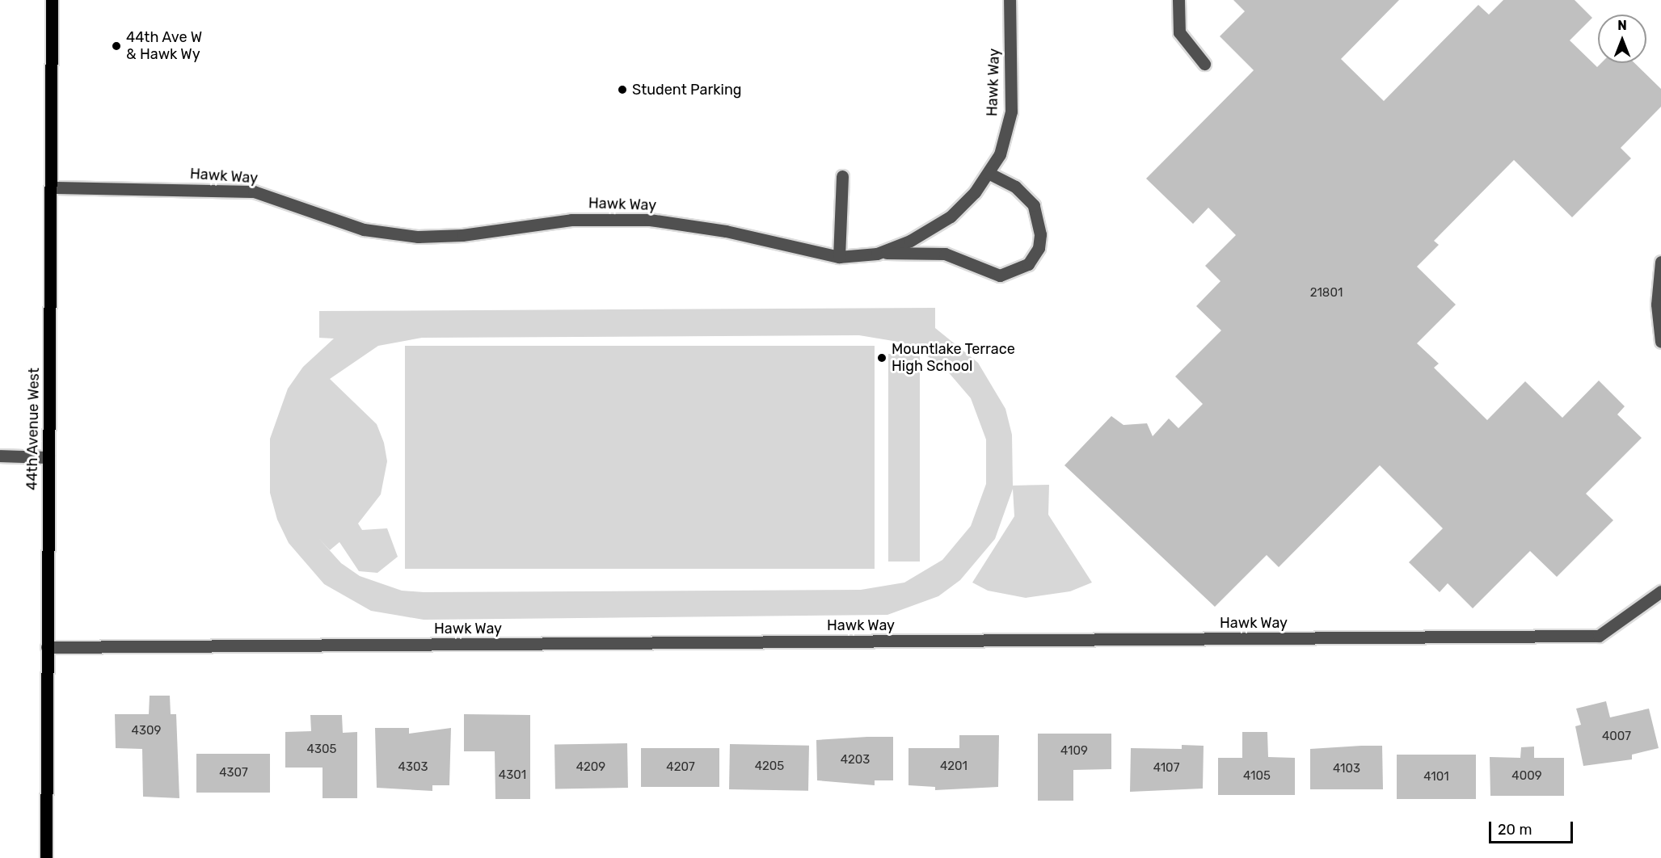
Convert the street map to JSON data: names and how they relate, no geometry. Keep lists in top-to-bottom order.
{
  "streets": {
    "main road": ["44th Avenue West"],
    "street": ["Hawk Way"]
  },
  "crossings": [
    ["Hawk Way", "44th Avenue West"]
  ],
  "places": ["44th Ave W & Hawk Wy", "Student Parking", "Mountlake Terrace High School"],
  "house_numbers": [
    "21801",
    "4309",
    "4007",
    "4305",
    "4109",
    "4203",
    "4205",
    "4201",
    "4303",
    "4209",
    "4207",
    "4107",
    "4103",
    "4307",
    "4301",
    "4105",
    "4009",
    "4101"
  ],
  "scale_bar": "20 m",
  "north": "top"
}
